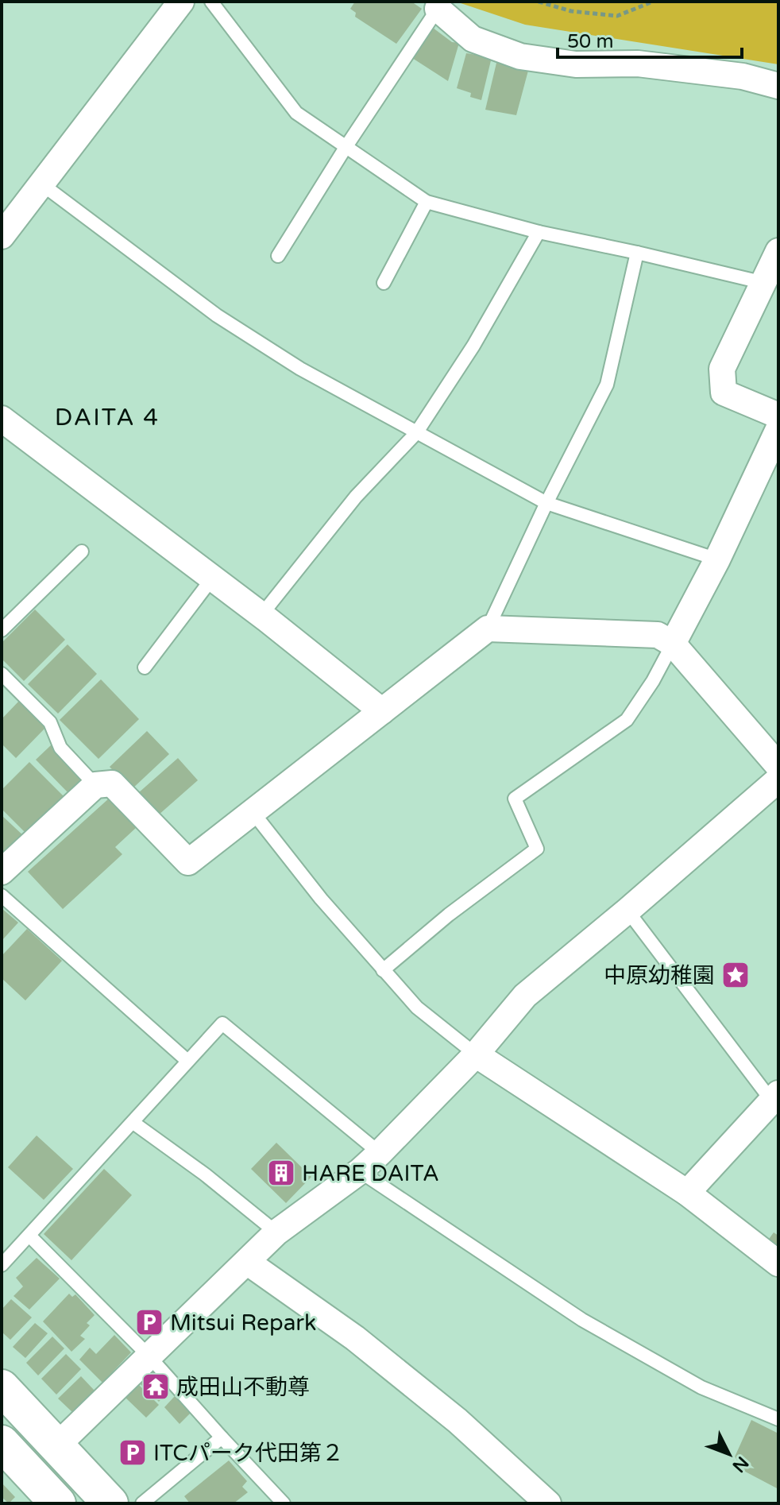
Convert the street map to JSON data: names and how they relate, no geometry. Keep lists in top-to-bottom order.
{
  "districts": ["DAITA 4"],
  "places": {
    "place": ["中原幼稚園"],
    "building": ["HARE DAITA"],
    "parking": ["Mitsui Repark", "ITCパーク代田第２"],
    "temple": ["成田山不動尊"]
  },
  "scale_bar": "50 m",
  "north": "bottom right"
}
